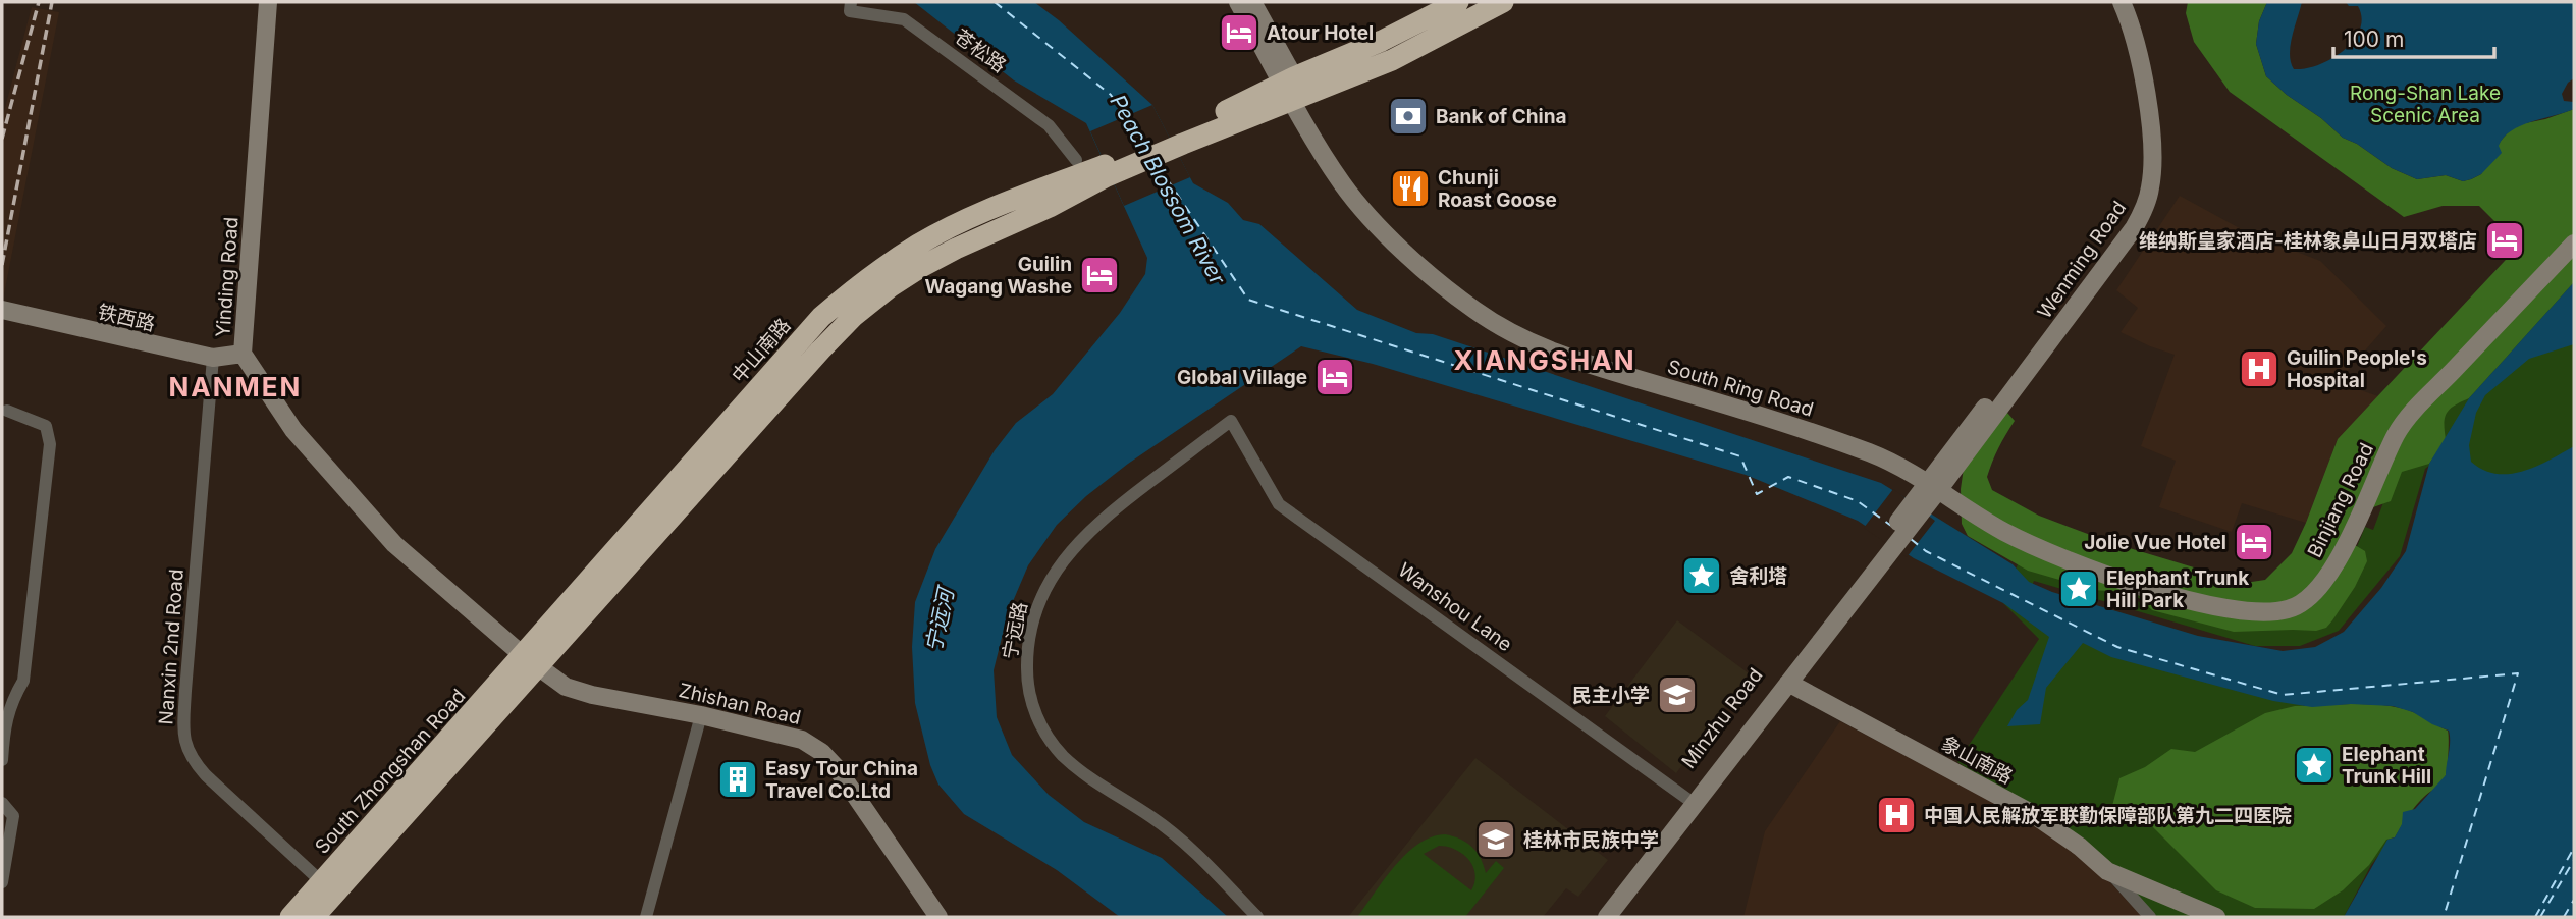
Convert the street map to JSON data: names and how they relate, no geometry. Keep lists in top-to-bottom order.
{
  "streets": {
    "highway": ["中山南路", "South Zhongshan Road"],
    "street": [
      "苍松路",
      "Wenming Road",
      "Yinding Road",
      "铁西路",
      "South Ring Road",
      "Binjiang Road",
      "Wanshou Lane",
      "宁远路",
      "Nanxin 2nd Road",
      "Zhishan Road",
      "Minzhu Road",
      "象山南路"
    ]
  },
  "crossings": [
    ["Wenming Road", "South Ring Road"],
    ["Wenming Road", "Binjiang Road"],
    ["Wenming Road", "Minzhu Road"],
    ["Yinding Road", "铁西路"],
    ["Yinding Road", "中山南路"],
    ["Yinding Road", "Zhishan Road"],
    ["Yinding Road", "South Zhongshan Road"],
    ["铁西路", "Nanxin 2nd Road"],
    ["中山南路", "South Ring Road"],
    ["中山南路", "Zhishan Road"],
    ["中山南路", "South Zhongshan Road"],
    ["South Ring Road", "Binjiang Road"],
    ["Wanshou Lane", "宁远路"],
    ["Wanshou Lane", "Minzhu Road"],
    ["Nanxin 2nd Road", "South Zhongshan Road"],
    ["Zhishan Road", "South Zhongshan Road"],
    ["Minzhu Road", "象山南路"]
  ],
  "districts": ["XIANGSHAN", "NANMEN"],
  "water": ["Peach Blossom River", "宁远河"],
  "parks": ["Rong-Shan Lake Scenic Area"],
  "places": {
    "hotel": [
      "Atour Hotel",
      "维纳斯皇家酒店-桂林象鼻山日月双塔店",
      "Guilin Wagang Washe",
      "Global Village",
      "Jolie Vue Hotel"
    ],
    "bank": ["Bank of China"],
    "restaurant": ["Chunji Roast Goose"],
    "hospital": ["Guilin People's Hospital", "中国人民解放军联勤保障部队第九二四医院"],
    "place": ["舍利塔", "Elephant Trunk Hill Park", "Elephant Trunk Hill"],
    "school or university": ["民主小学", "桂林市民族中学"],
    "building": ["Easy Tour China Travel Co.Ltd"]
  },
  "scale_bar": "100 m"
}
